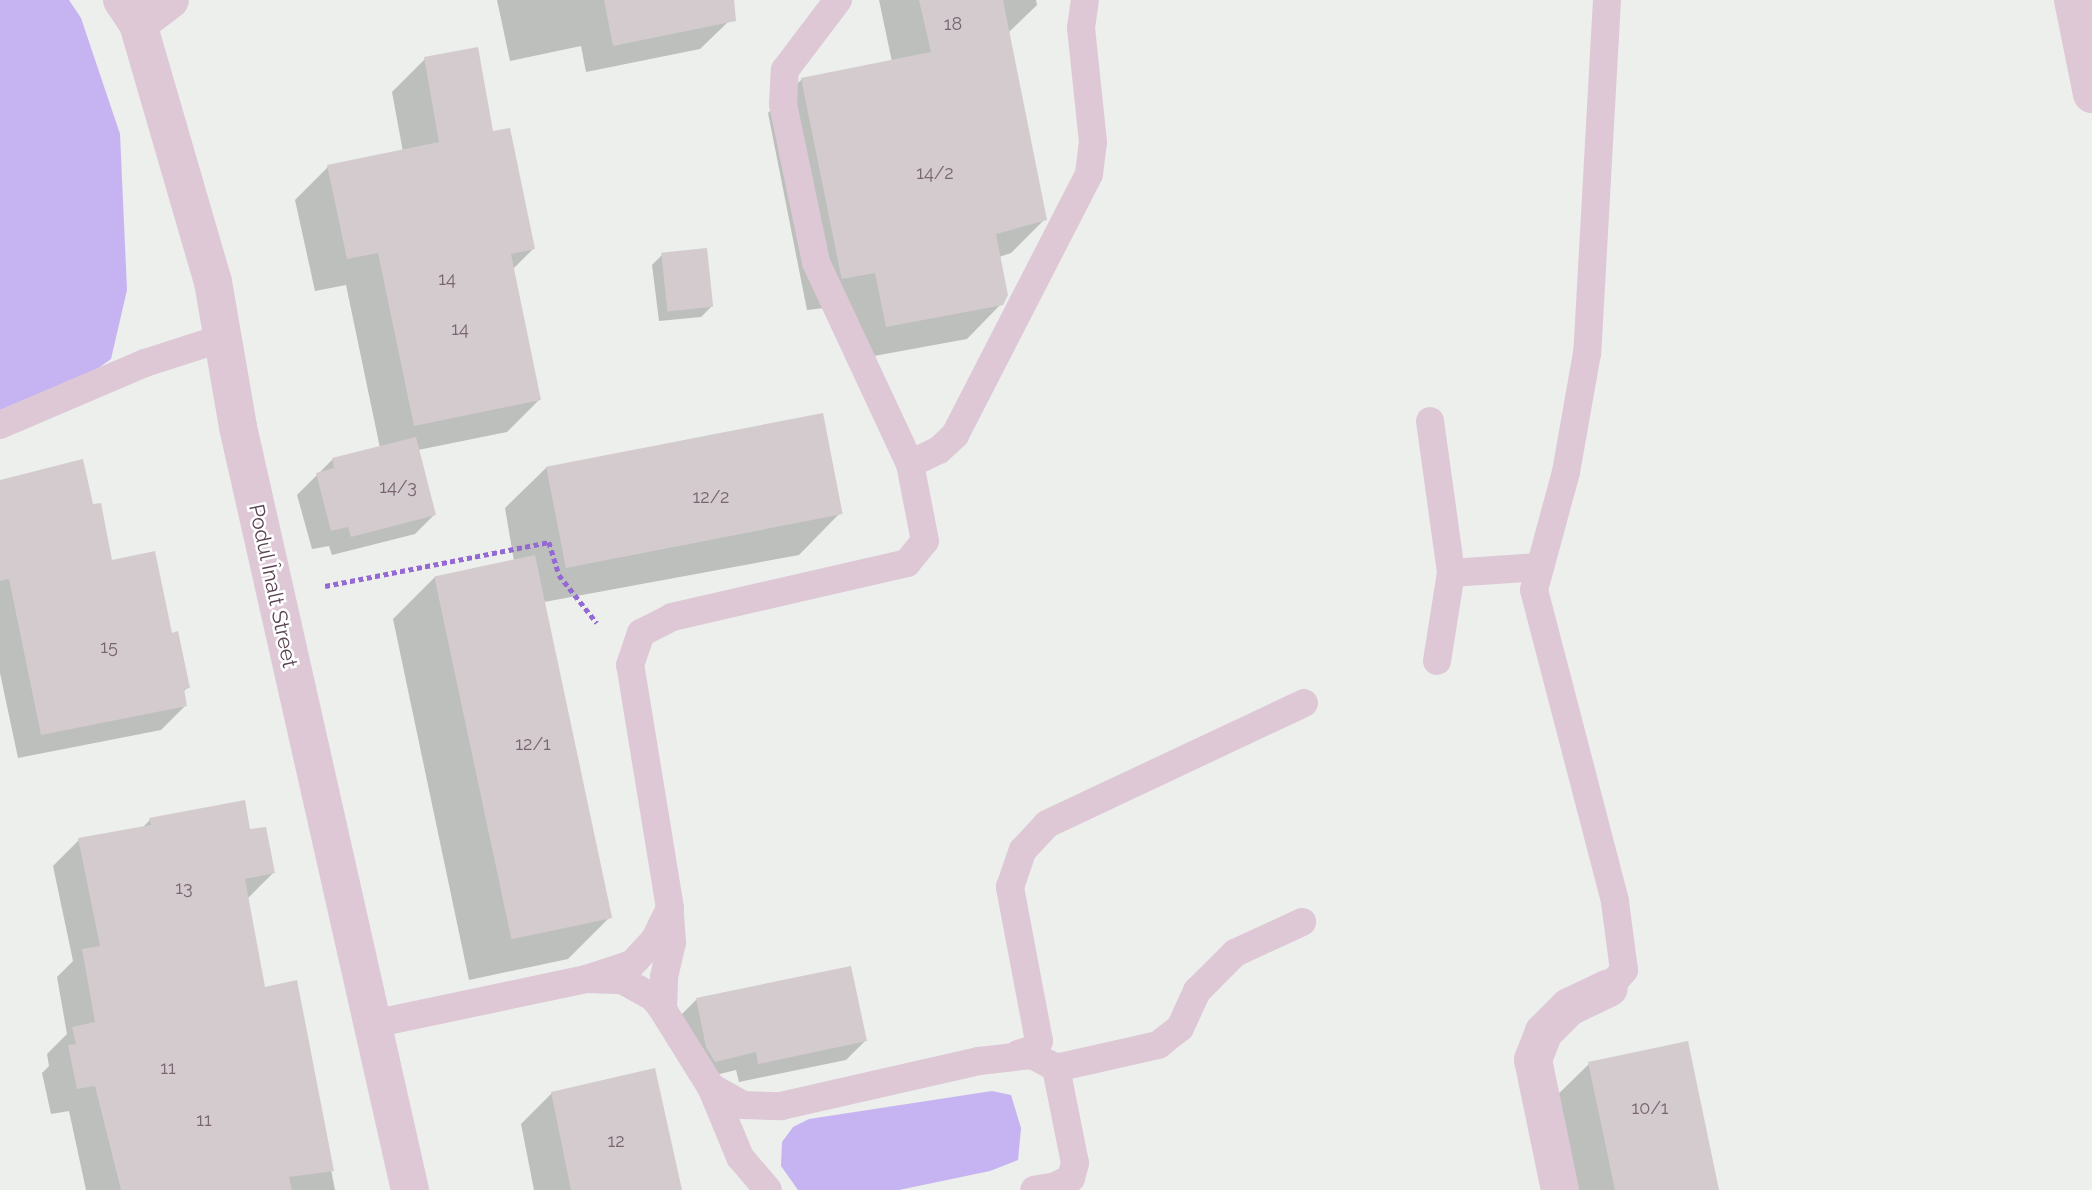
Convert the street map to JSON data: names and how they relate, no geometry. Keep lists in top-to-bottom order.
{
  "streets": {
    "street": ["Podul Înalt Street"]
  },
  "house_numbers": [
    "18",
    "14/2",
    "14",
    "14",
    "14/3",
    "12/2",
    "15",
    "12/1",
    "13",
    "11",
    "10/1",
    "11",
    "12"
  ]
}
